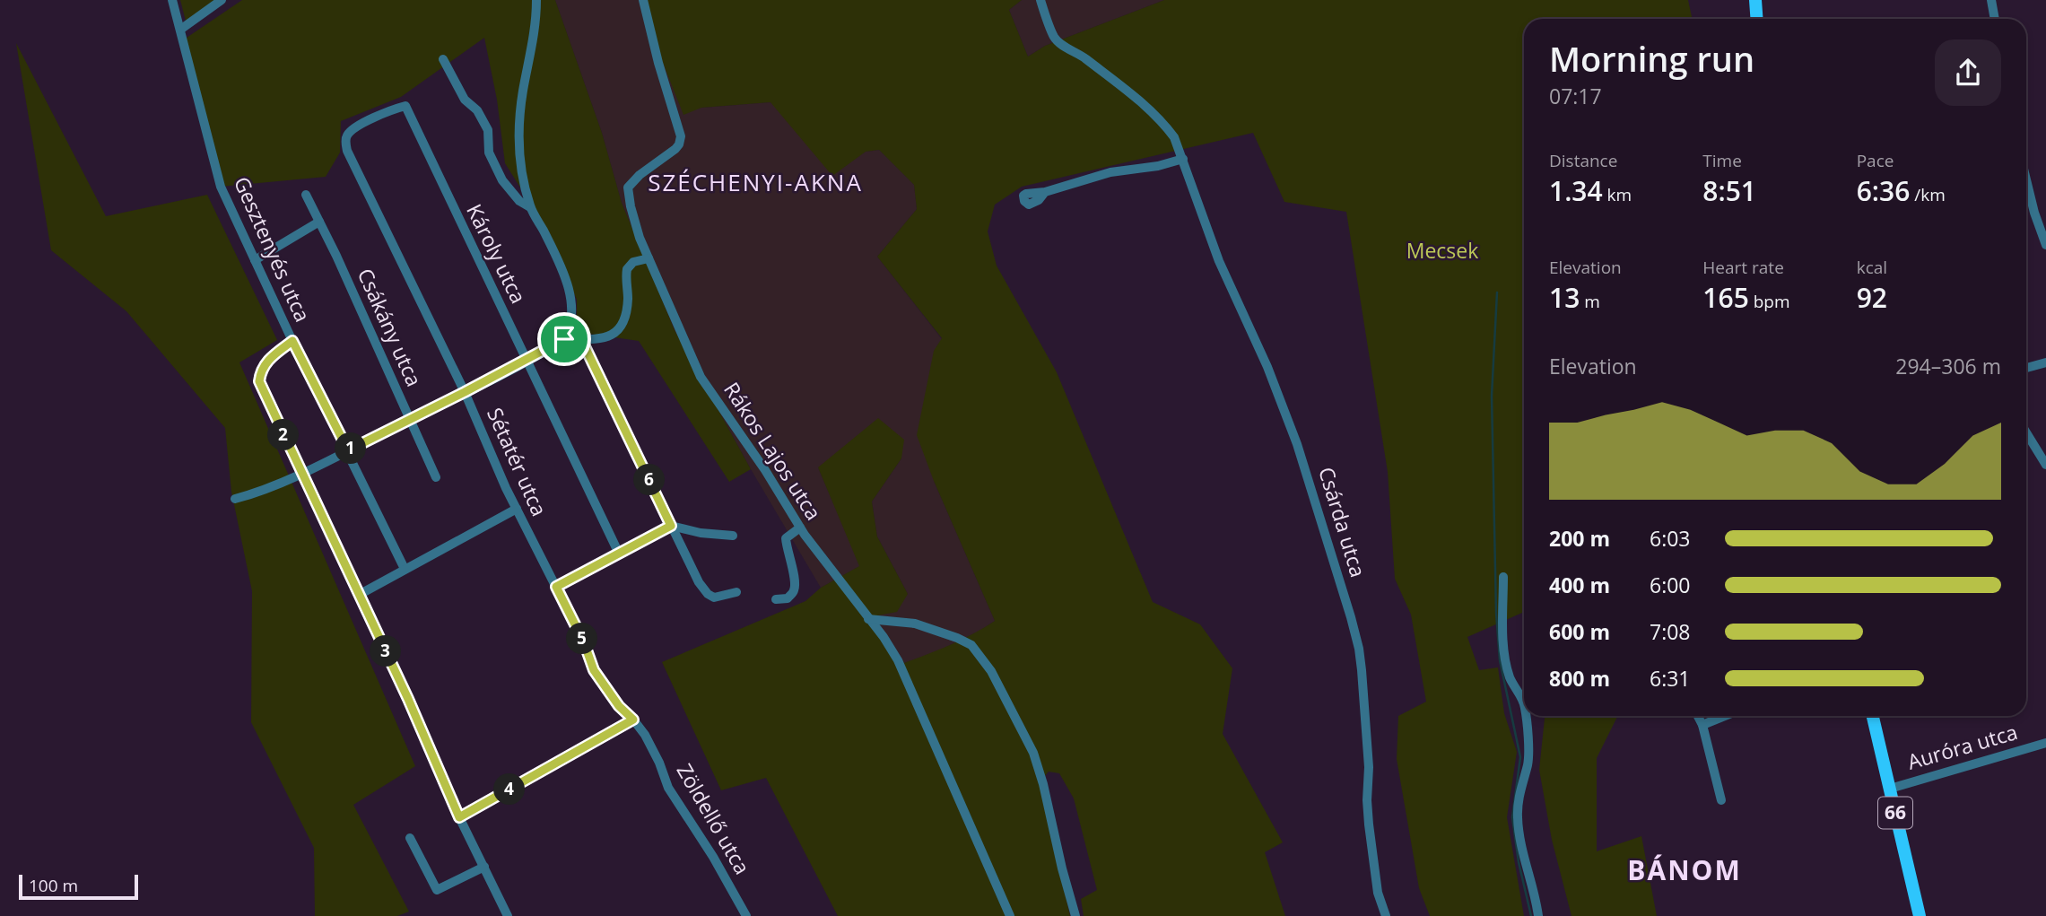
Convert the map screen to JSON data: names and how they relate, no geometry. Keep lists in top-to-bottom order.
{
  "streets": {
    "main road": ["66"],
    "street": [
      "Gesztenyés utca",
      "Károly utca",
      "Csákány utca",
      "Rákos Lajos utca",
      "Sétatér utca",
      "Csárda utca",
      "Auróra utca",
      "Zöldellő utca"
    ]
  },
  "crossings": [
    ["Károly utca", "Sétatér utca"],
    ["Sétatér utca", "Zöldellő utca"],
    ["Auróra utca", "66"]
  ],
  "districts": ["SZÉCHENYI-AKNA", "BÁNOM"],
  "parks": ["Mecsek"],
  "scale_bar": "100 m",
  "page": {
    "heading": ["Morning run", "07:17"],
    "stats": [
      ["Distance", "1.34 km"],
      ["Time", "8:51"],
      ["Pace", "6:36 /km"],
      ["Elevation", "13 m"],
      ["Heart rate", "165 bpm"],
      ["kcal", "92"]
    ],
    "chart": ["Elevation", "294–306 m"],
    "pins": [
      "2",
      "1",
      "6",
      "5",
      "3",
      "4"
    ],
    "list": [
      {
        "name": "200 m",
        "note": "6:03"
      },
      {
        "name": "400 m",
        "note": "6:00"
      },
      {
        "name": "600 m",
        "note": "7:08"
      },
      {
        "name": "800 m",
        "note": "6:31"
      }
    ],
    "scale": "100 m"
  }
}
